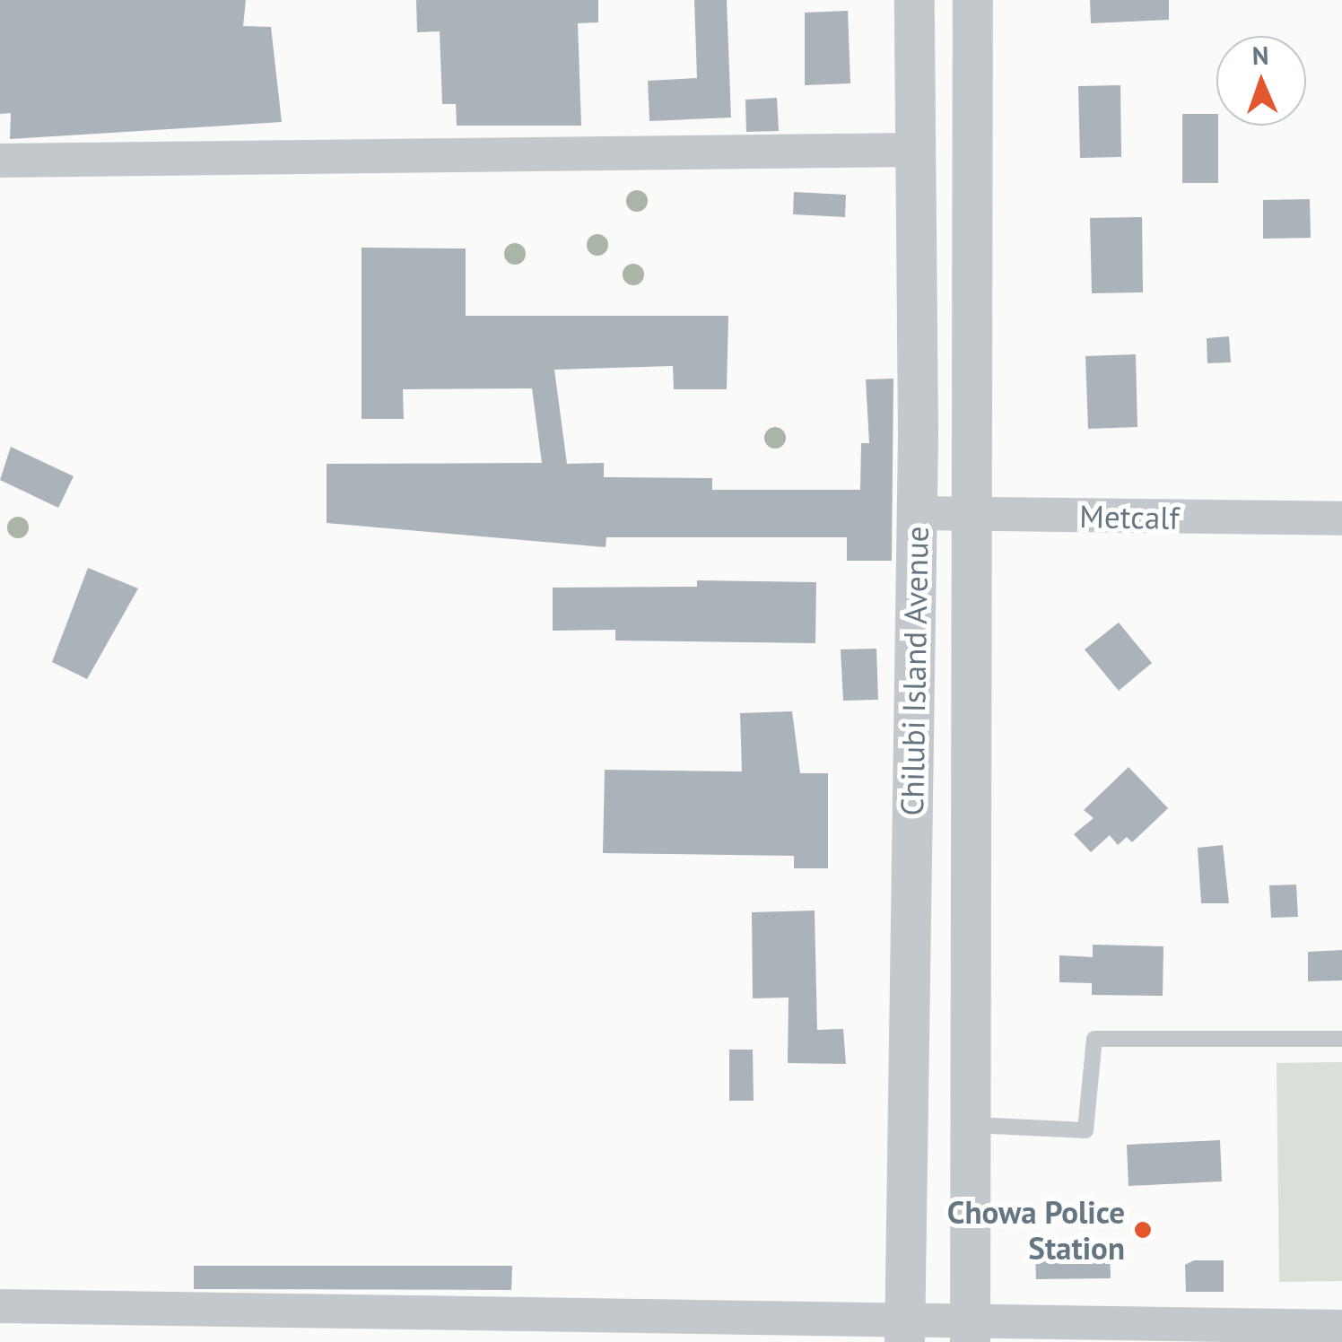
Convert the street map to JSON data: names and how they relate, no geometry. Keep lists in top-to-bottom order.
{
  "streets": {
    "street": ["Metcalf", "Chilubi Island Avenue"]
  },
  "crossings": [
    ["Metcalf", "Chilubi Island Avenue"]
  ],
  "places": ["Chowa Police Station"],
  "north": "top"
}
